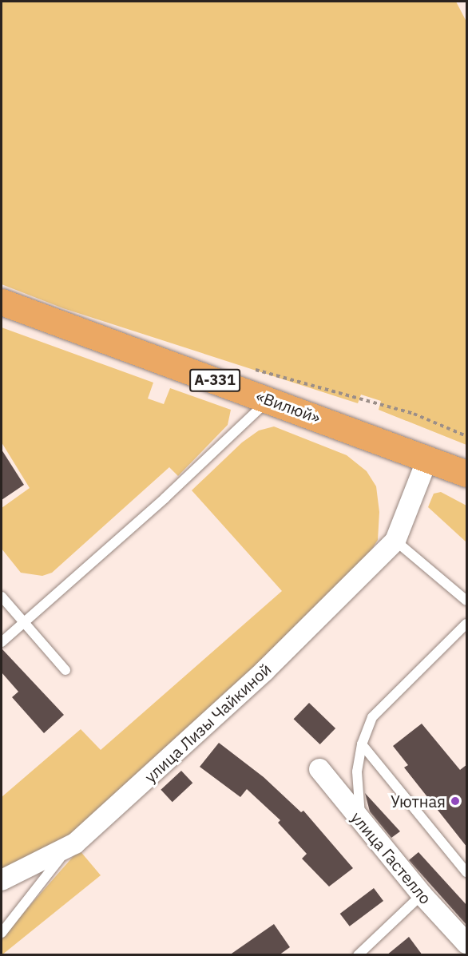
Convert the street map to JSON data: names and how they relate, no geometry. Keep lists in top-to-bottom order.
{
  "streets": {
    "highway": ["А-331", "«Вилюй»"],
    "street": ["улица Лизы Чайкиной", "улица Гастелло"]
  },
  "places": ["Уютная"]
}
